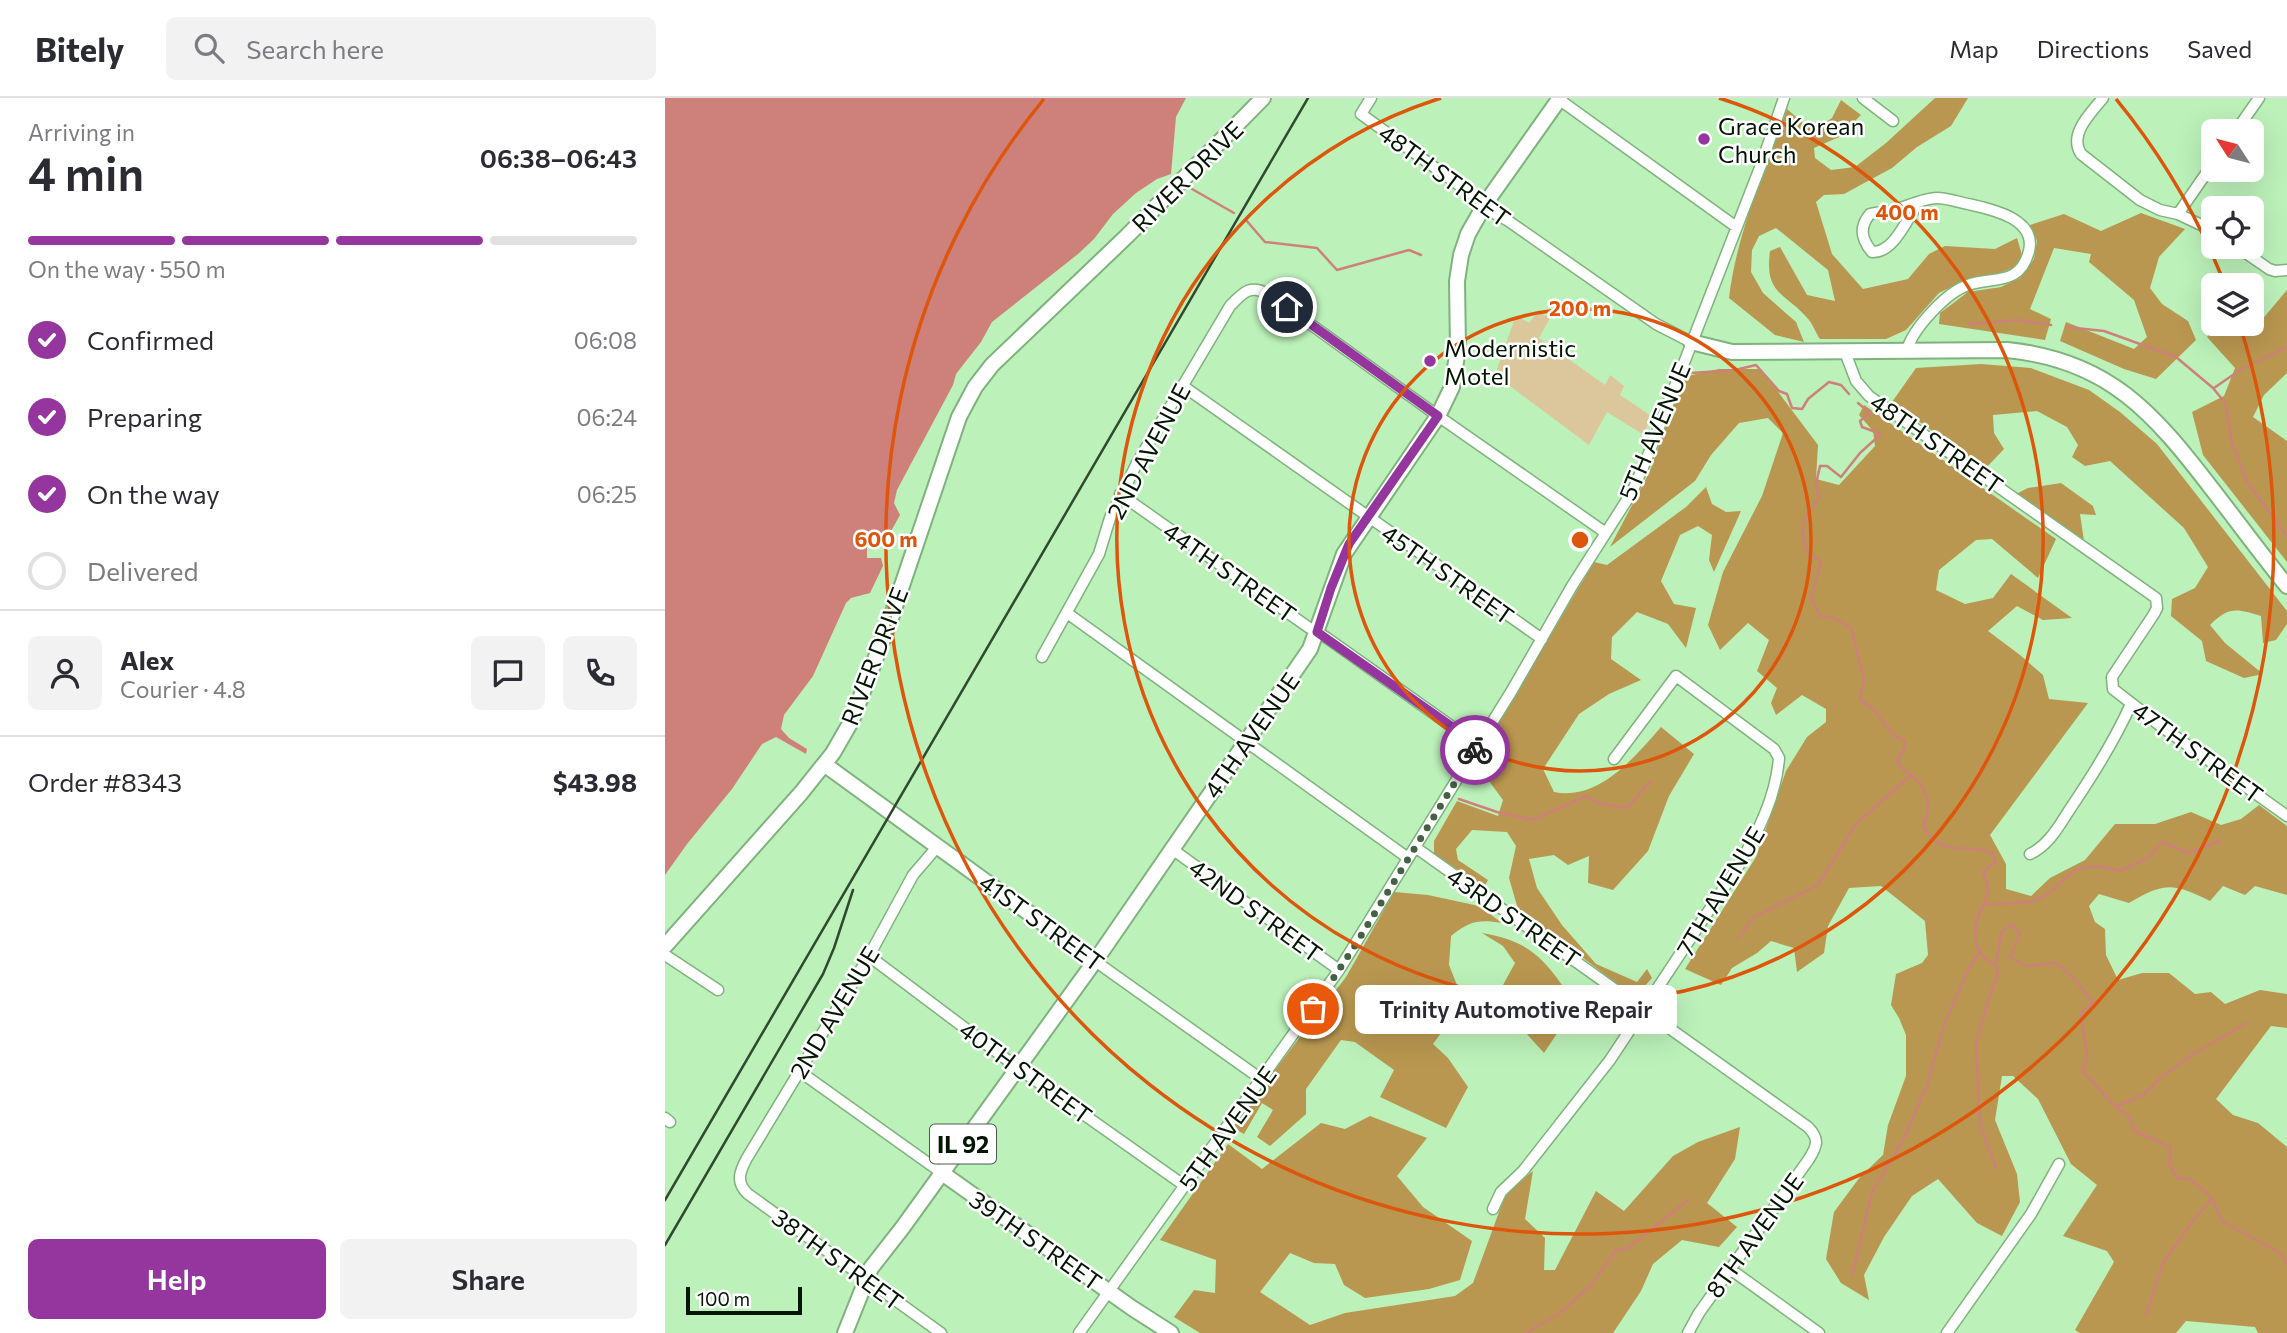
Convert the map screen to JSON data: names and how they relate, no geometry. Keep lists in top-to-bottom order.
{
  "streets": {
    "street": [
      "48TH STREET",
      "RIVER DRIVE",
      "5TH AVENUE",
      "2ND AVENUE",
      "44TH STREET",
      "45TH STREET",
      "4TH AVENUE",
      "47TH STREET",
      "7TH AVENUE",
      "42ND STREET",
      "43RD STREET",
      "41ST STREET",
      "40TH STREET",
      "IL 92",
      "8TH AVENUE",
      "39TH STREET",
      "38TH STREET"
    ]
  },
  "crossings": [
    ["48TH STREET", "5TH AVENUE"],
    ["48TH STREET", "4TH AVENUE"],
    ["48TH STREET", "47TH STREET"],
    ["RIVER DRIVE", "41ST STREET"],
    ["5TH AVENUE", "44TH STREET"],
    ["5TH AVENUE", "45TH STREET"],
    ["5TH AVENUE", "42ND STREET"],
    ["5TH AVENUE", "43RD STREET"],
    ["5TH AVENUE", "41ST STREET"],
    ["5TH AVENUE", "40TH STREET"],
    ["5TH AVENUE", "39TH STREET"],
    ["2ND AVENUE", "44TH STREET"],
    ["2ND AVENUE", "45TH STREET"],
    ["2ND AVENUE", "4TH AVENUE"],
    ["2ND AVENUE", "41ST STREET"],
    ["2ND AVENUE", "40TH STREET"],
    ["2ND AVENUE", "39TH STREET"],
    ["2ND AVENUE", "38TH STREET"],
    ["44TH STREET", "4TH AVENUE"],
    ["45TH STREET", "4TH AVENUE"],
    ["4TH AVENUE", "42ND STREET"],
    ["4TH AVENUE", "41ST STREET"],
    ["4TH AVENUE", "40TH STREET"],
    ["4TH AVENUE", "39TH STREET"],
    ["4TH AVENUE", "38TH STREET"],
    ["7TH AVENUE", "43RD STREET"],
    ["43RD STREET", "8TH AVENUE"]
  ],
  "places": ["Grace Korean Church", "Modernistic Motel", "Trinity Automotive Repair"],
  "scale_bar": "100 m",
  "north": "top left",
  "page": {
    "header": "Bitely",
    "search": "Search here",
    "nav": ["Map", "Directions", "Saved"],
    "heading": ["4 min", "Arriving in", "06:38–06:43"],
    "panel": [
      "Alex",
      "Courier · 4.8",
      "Order #8343",
      "$43.98"
    ],
    "bar": "On the way · 550 m",
    "list": [
      ["Confirmed", "06:08"],
      ["Preparing", "06:24"],
      ["On the way", "06:25"],
      "Delivered"
    ],
    "bubble": "Trinity Automotive Repair",
    "buttons": ["Help", "Share"],
    "scale": "100 m"
  },
  "rings": ["400 m", "200 m", "600 m"]
}
